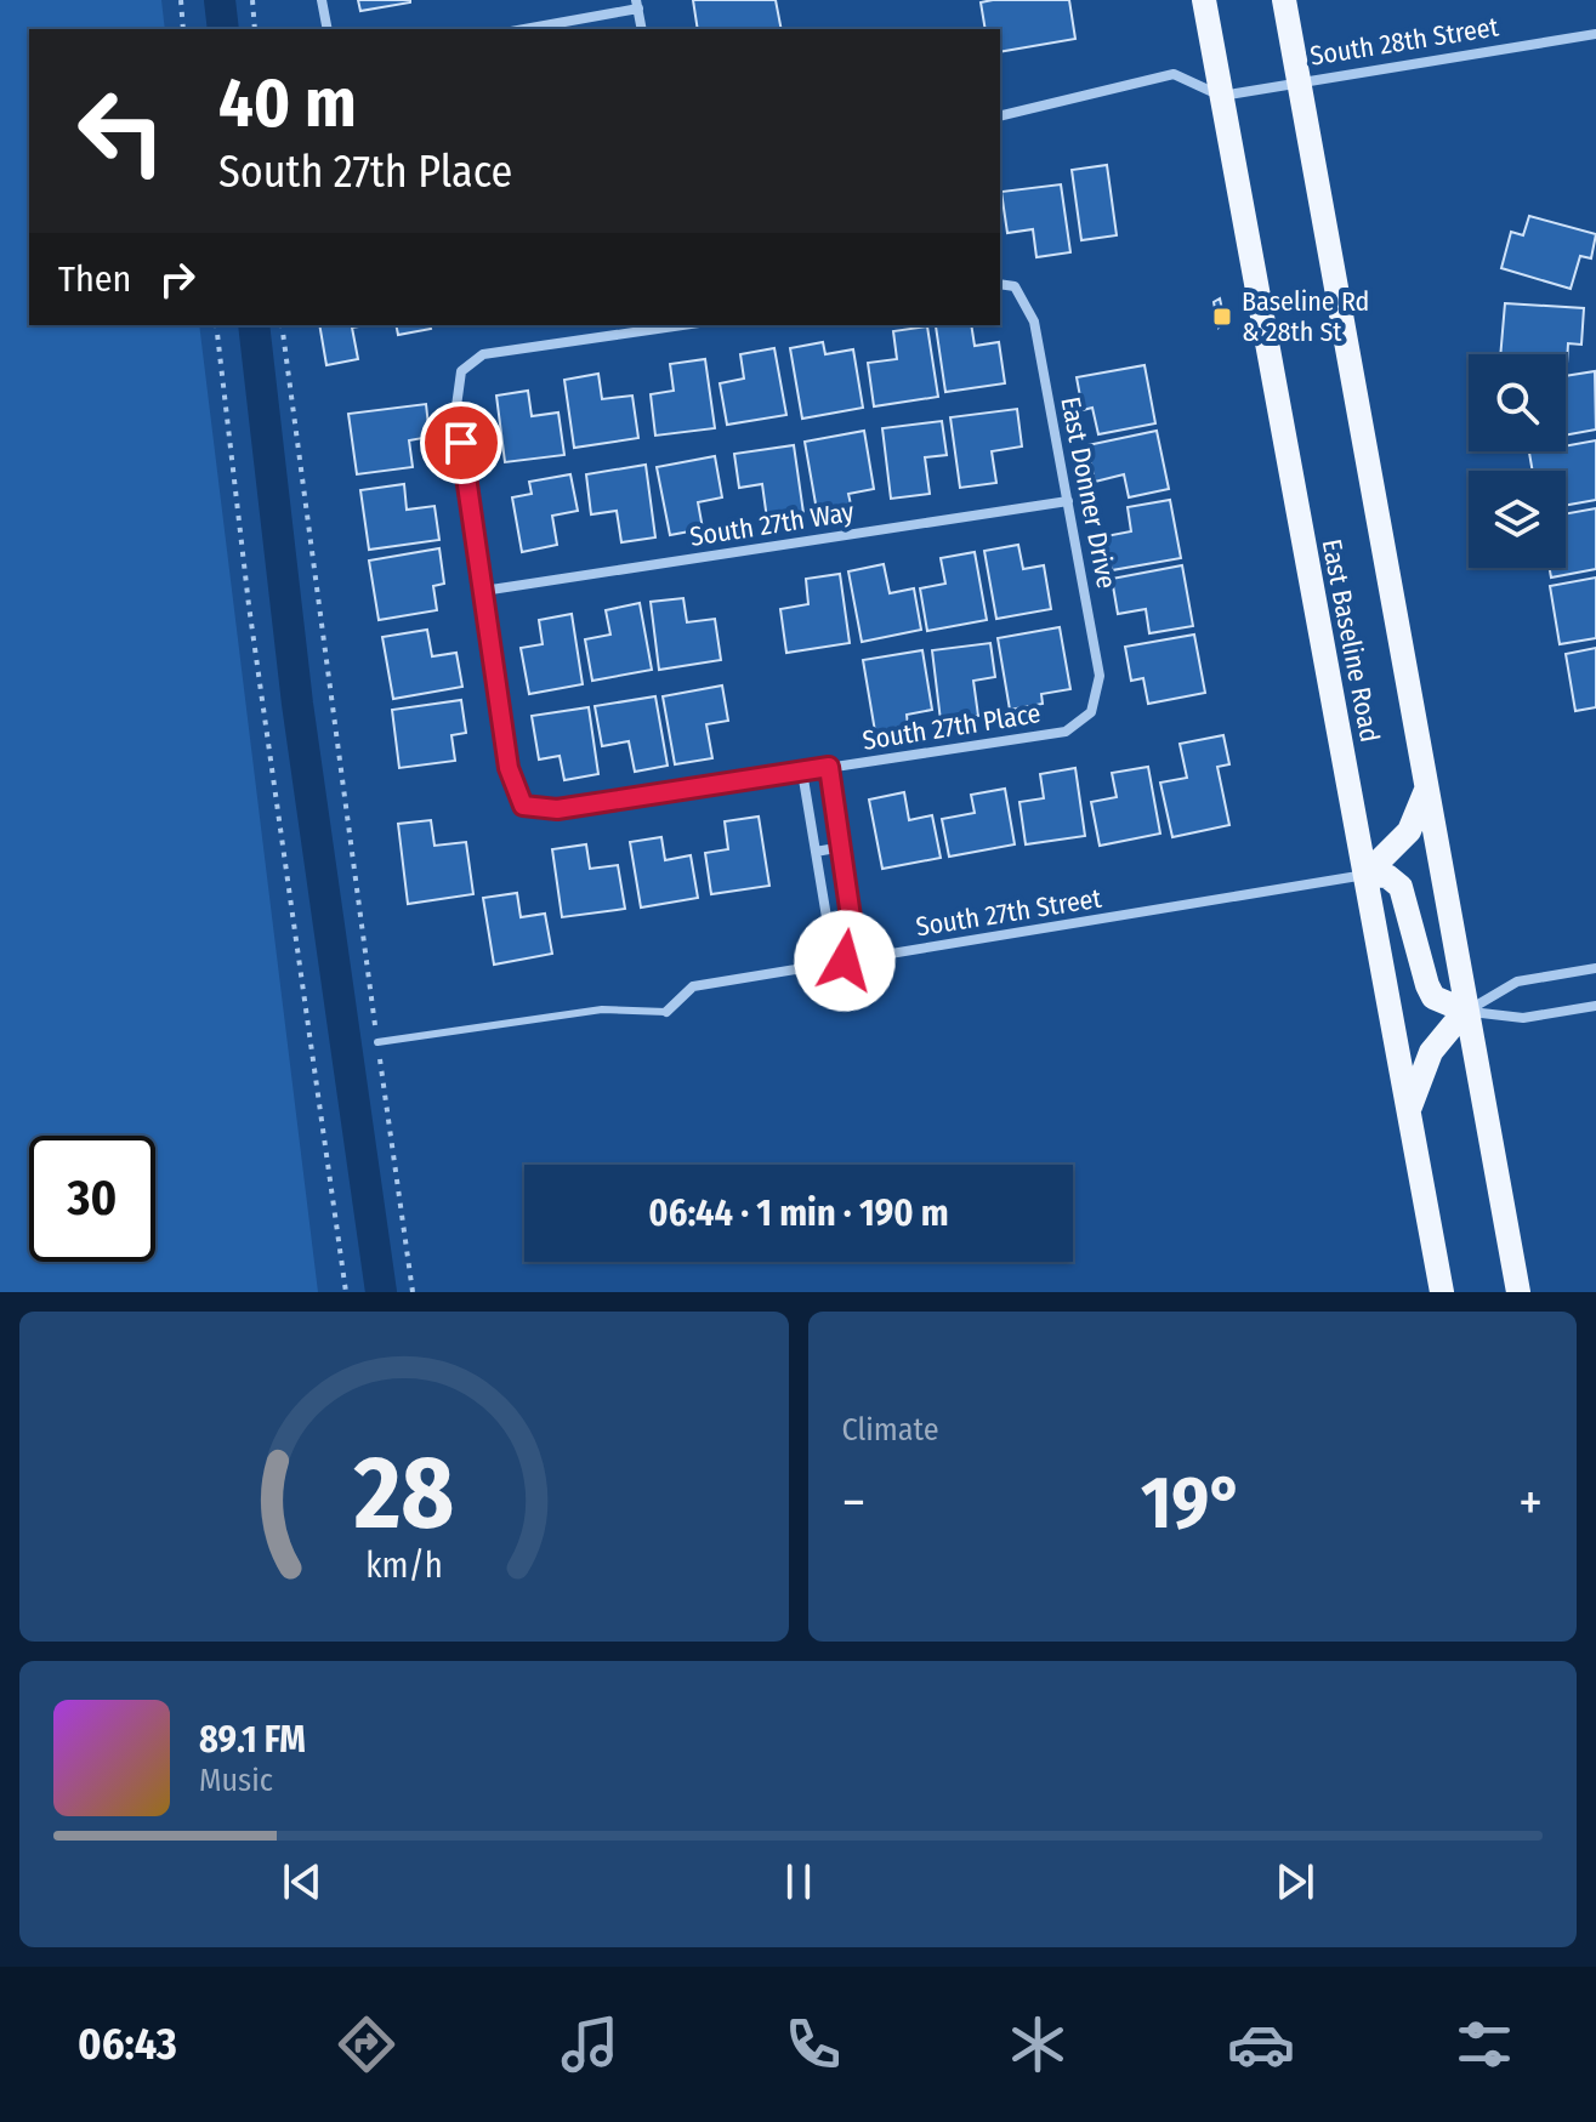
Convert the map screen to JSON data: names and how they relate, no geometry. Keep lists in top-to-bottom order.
{
  "streets": {
    "main road": ["East Baseline Road"],
    "street": [
      "South 28th Street",
      "East Donner Drive",
      "South 27th Way",
      "South 27th Place",
      "South 27th Street"
    ]
  },
  "crossings": [
    ["South 28th Street", "East Baseline Road"],
    ["East Donner Drive", "South 27th Way"],
    ["East Donner Drive", "South 27th Place"],
    ["South 27th Way", "South 27th Place"],
    ["East Baseline Road", "South 27th Street"]
  ],
  "places": {
    "transit": ["Baseline Rd & 28th St"]
  },
  "page": {
    "turn": ["40 m", "South 27th Place"],
    "then": "Then",
    "limit": "30",
    "trip": "06:44 · 1 min · 190 m",
    "tile": "Climate",
    "heat": ["−", "19°", "+"],
    "song": ["89.1 FM", "Music"],
    "tabs": "06:43",
    "gauge": ["28", "km/h"]
  }
}
